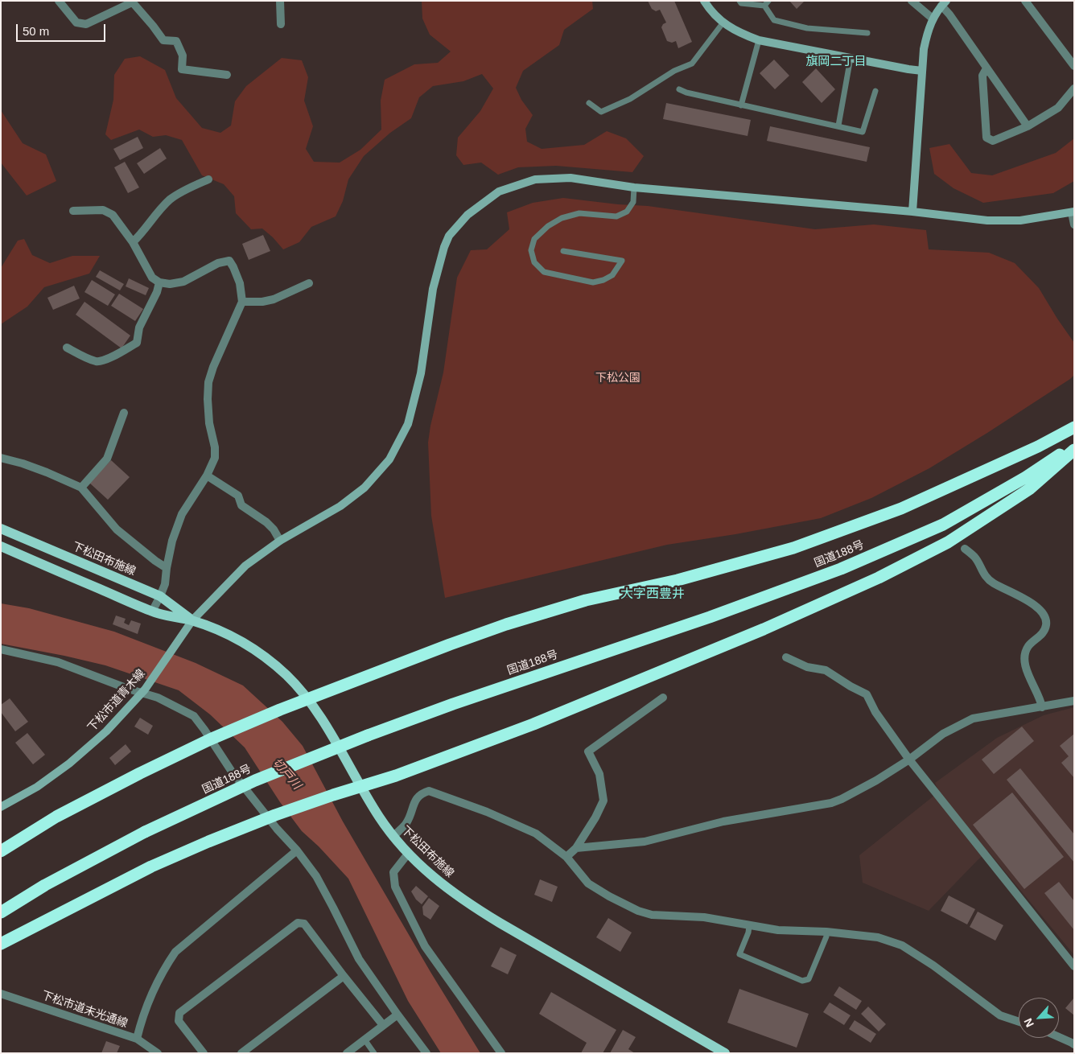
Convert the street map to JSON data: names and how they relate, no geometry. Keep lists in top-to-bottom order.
{
  "streets": {
    "highway": ["国道188号"],
    "main road": ["下松田布施線"],
    "street": ["下松市道青木線", "下松市道末光通線"]
  },
  "crossings": [
    ["下松田布施線", "下松市道青木線"]
  ],
  "districts": ["旗岡二丁目", "大字西豊井"],
  "water": ["切戸川"],
  "parks": ["下松公園"],
  "scale_bar": "50 m",
  "north": "bottom left"
}
